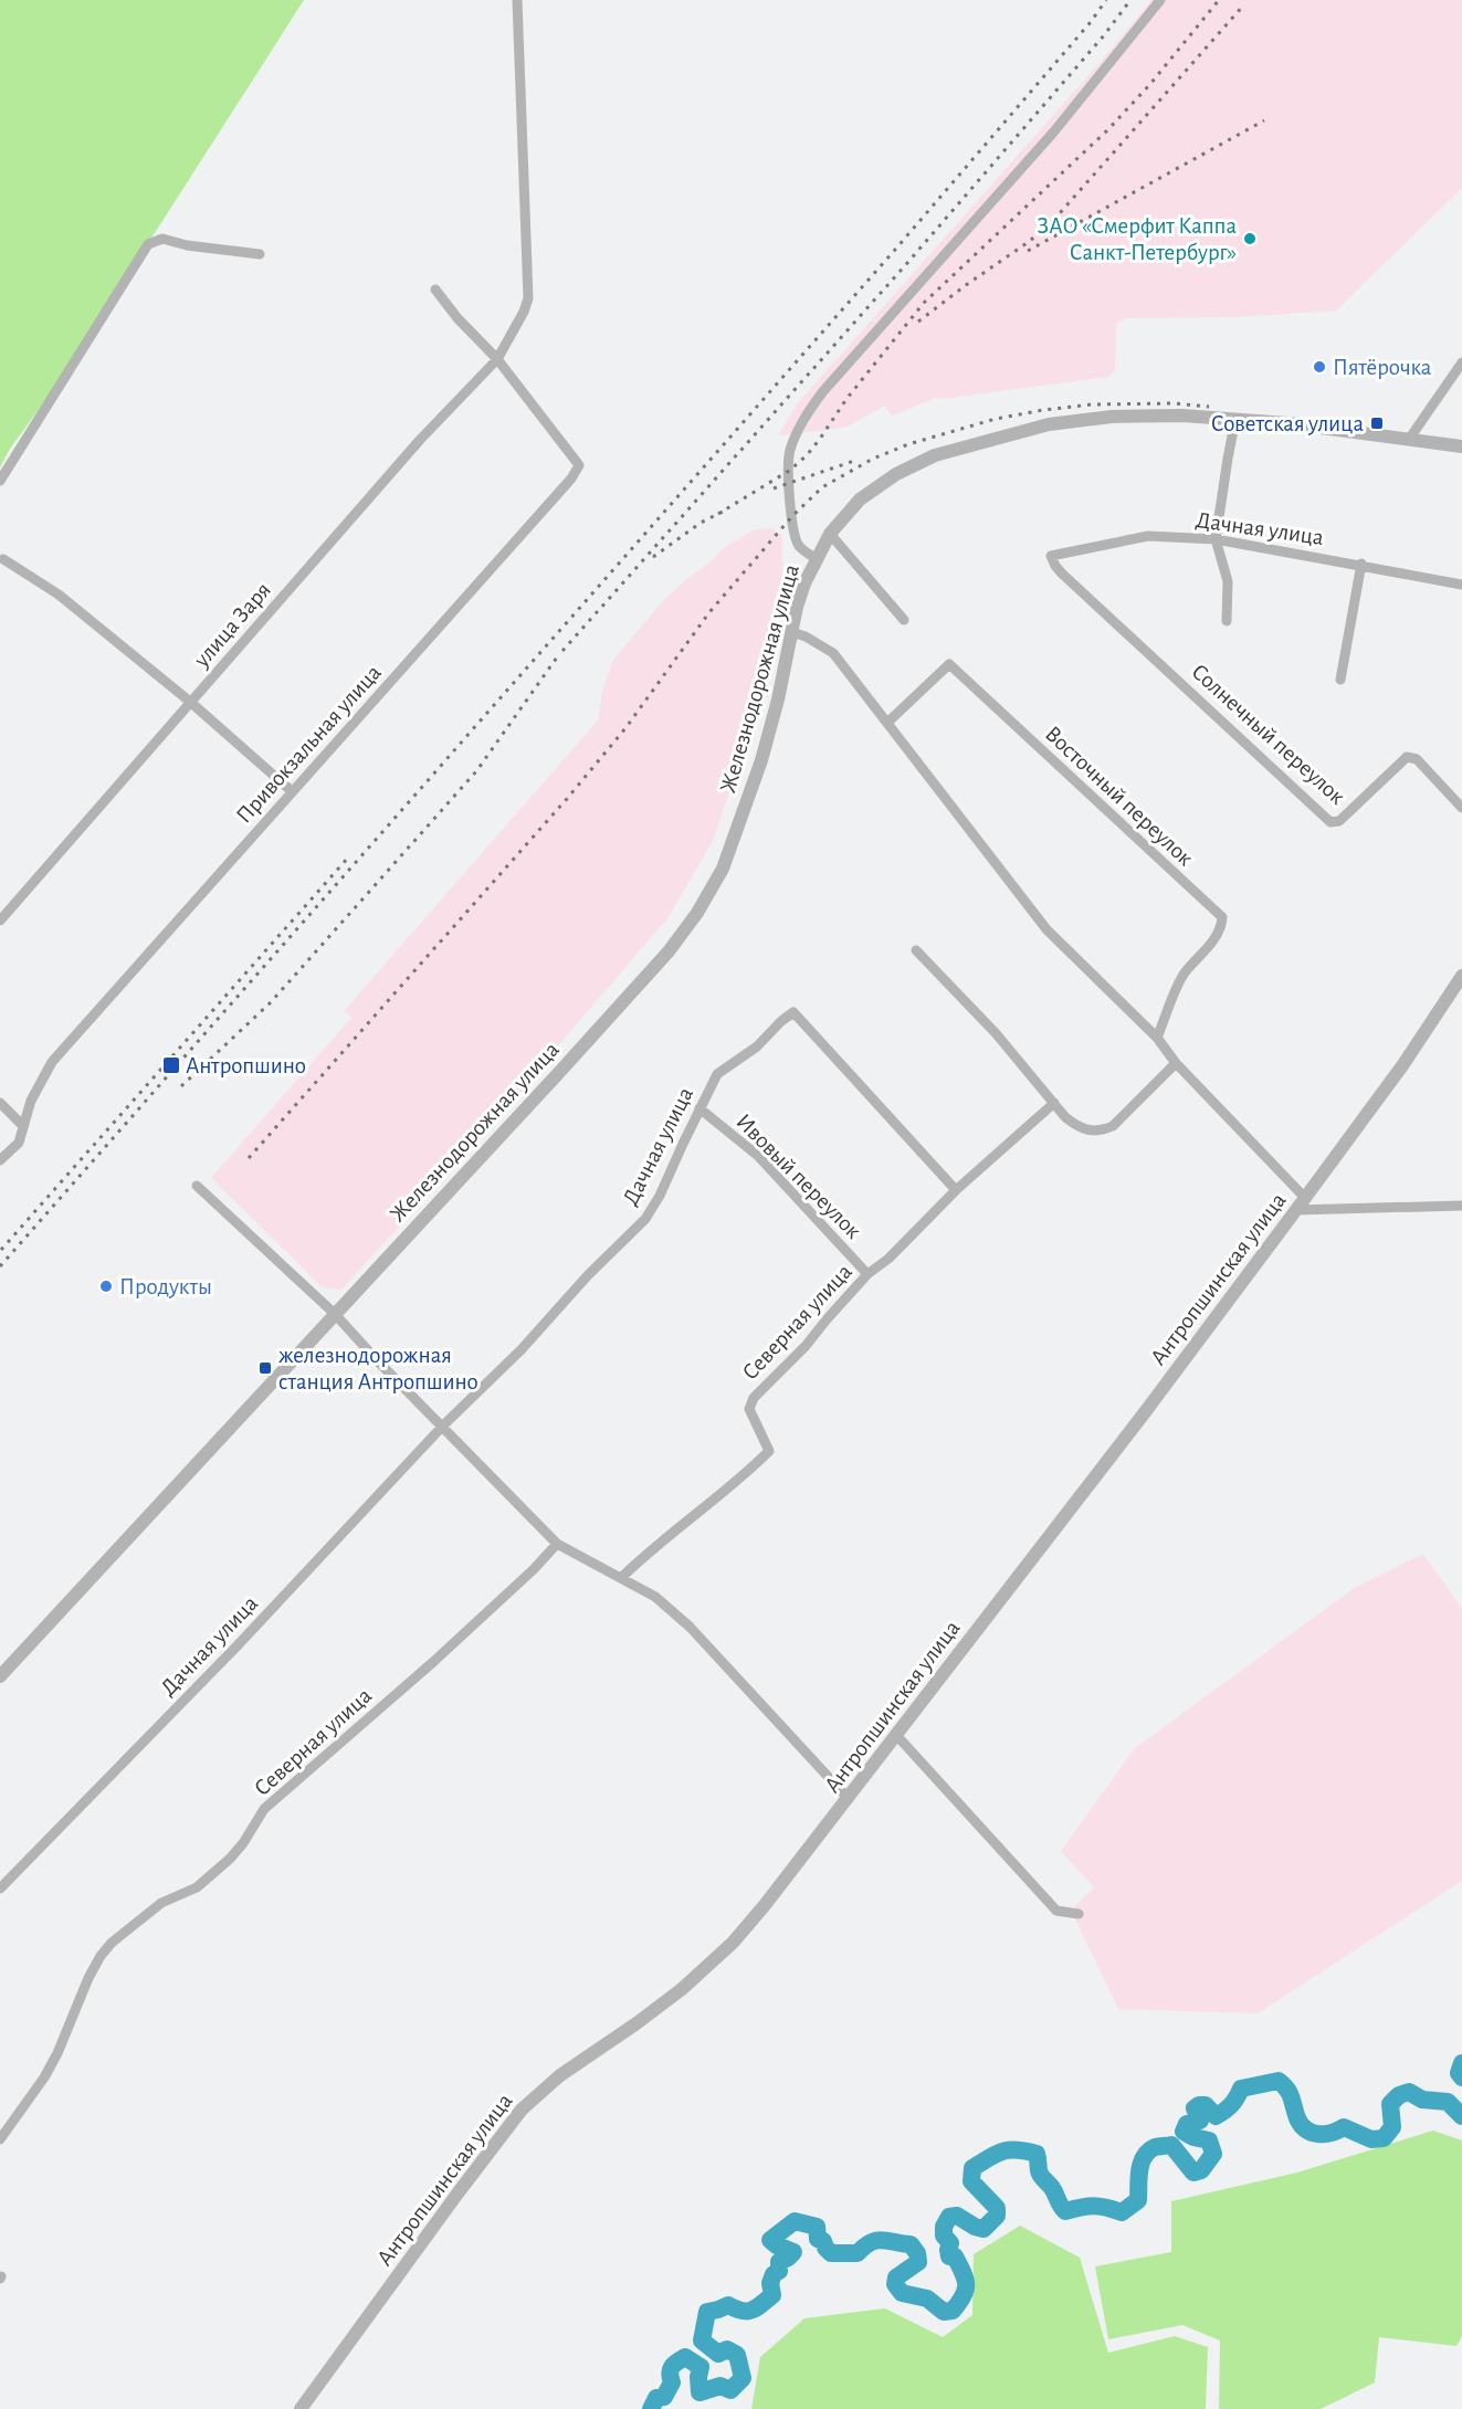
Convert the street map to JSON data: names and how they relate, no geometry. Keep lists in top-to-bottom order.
{
  "streets": {
    "street": [
      "Дачная улица",
      "улица Заря",
      "Железнодорожная улица",
      "Солнечный переулок",
      "Привокзальная улица",
      "Восточный переулок",
      "Ивовый переулок",
      "Антропшинская улица",
      "Северная улица"
    ]
  },
  "crossings": [
    ["Дачная улица", "Солнечный переулок"],
    ["Дачная улица", "Ивовый переулок"],
    ["Дачная улица", "Северная улица"],
    ["улица Заря", "Привокзальная улица"],
    ["Ивовый переулок", "Северная улица"]
  ],
  "places": {
    "other": ["ЗАО «Смерфит Каппа Санкт-Петербург»", "Пятёрочка", "Продукты"],
    "transit": ["Советская улица", "Антропшино", "железнодорожная станция Антропшино"]
  }
}
